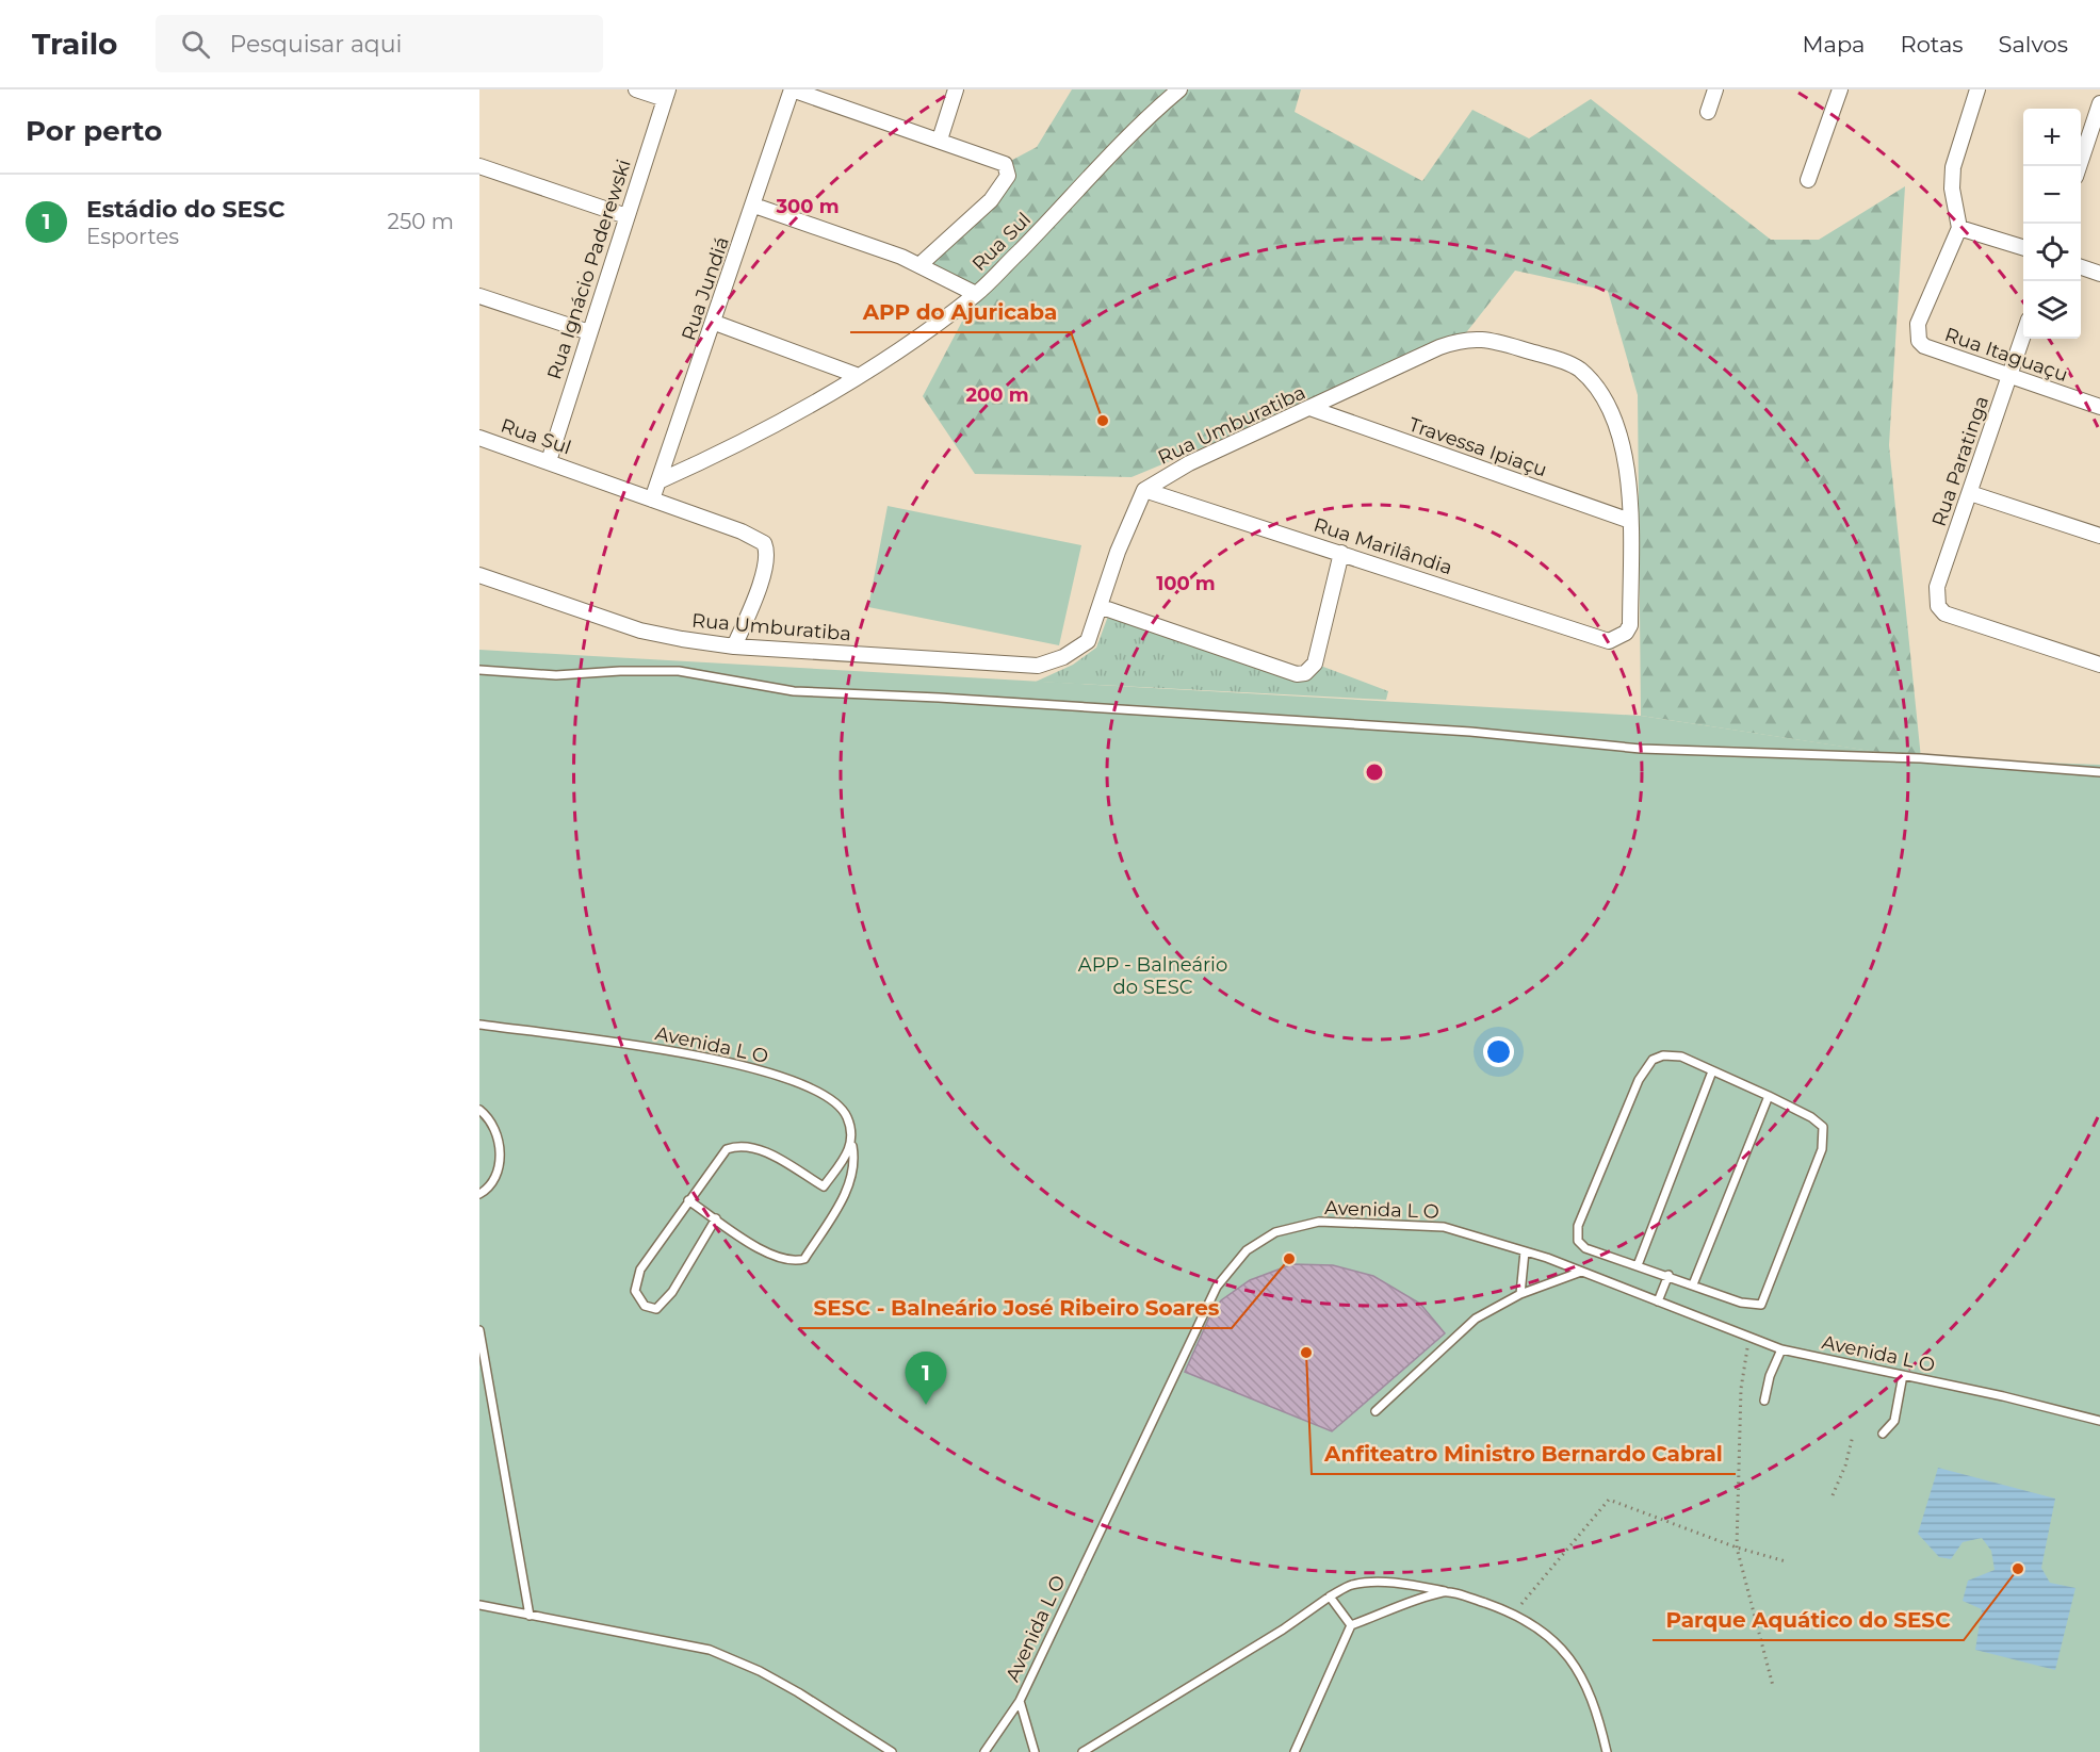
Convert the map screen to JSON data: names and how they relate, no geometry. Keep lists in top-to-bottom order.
{
  "streets": {
    "street": [
      "Rua Sul",
      "Rua Ignácio Paderewski",
      "Rua Jundiá",
      "Rua Itaguaçu",
      "Rua Umburatiba",
      "Travessa Ipiaçu",
      "Rua Paratinga",
      "Rua Marilândia"
    ],
    "lane": ["Avenida L O"]
  },
  "crossings": [
    ["Rua Sul", "Rua Ignácio Paderewski"],
    ["Rua Sul", "Rua Jundiá"],
    ["Rua Sul", "Rua Umburatiba"],
    ["Rua Itaguaçu", "Rua Paratinga"],
    ["Rua Umburatiba", "Travessa Ipiaçu"],
    ["Rua Umburatiba", "Rua Marilândia"]
  ],
  "parks": ["APP - Balneário do SESC"],
  "places": [
    "APP do Ajuricaba",
    "SESC - Balneário José Ribeiro Soares",
    "Anfiteatro Ministro Bernardo Cabral",
    "Parque Aquático do SESC"
  ],
  "page": {
    "header": "Trailo",
    "search": "Pesquisar aqui",
    "nav": ["Mapa", "Rotas", "Salvos"],
    "heading": "Por perto",
    "map_buttons": ["+", "−"],
    "list": [
      {
        "mark": "1",
        "name": "Estádio do SESC",
        "note": "Esportes",
        "value": "250 m"
      }
    ],
    "pins": "1"
  },
  "rings": ["300 m", "200 m", "100 m"]
}
